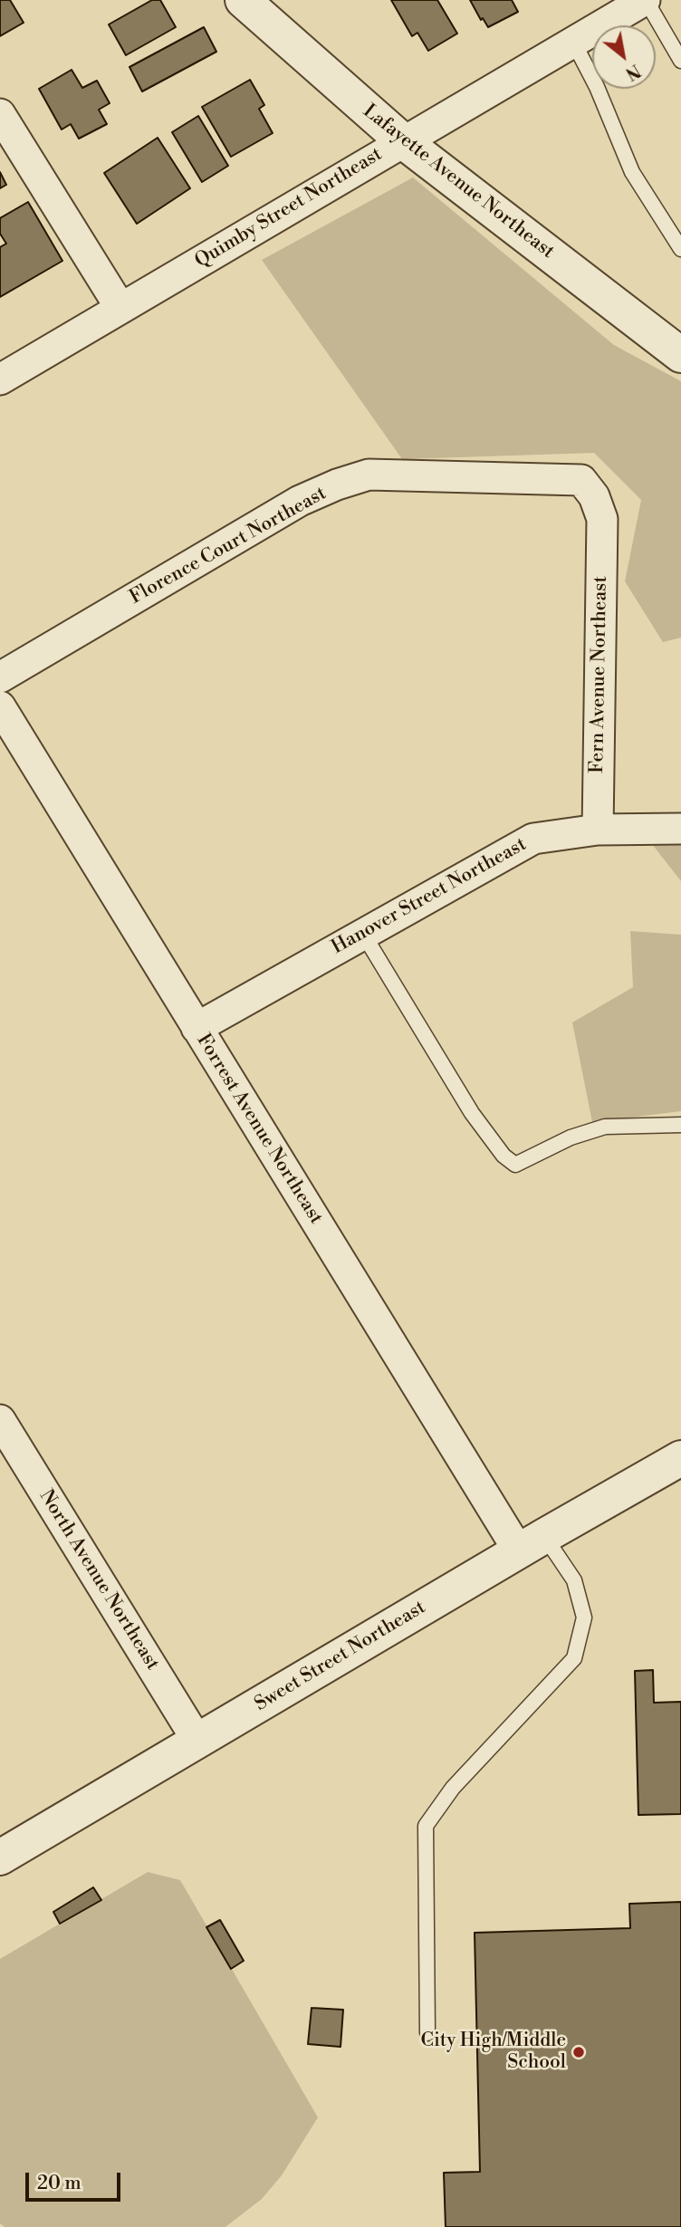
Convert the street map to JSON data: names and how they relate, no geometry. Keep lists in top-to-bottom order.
{
  "streets": {
    "street": [
      "Lafayette Avenue Northeast",
      "Quimby Street Northeast",
      "Florence Court Northeast",
      "Fern Avenue Northeast",
      "Hanover Street Northeast",
      "Forrest Avenue Northeast",
      "North Avenue Northeast",
      "Sweet Street Northeast"
    ]
  },
  "crossings": [
    ["Lafayette Avenue Northeast", "Quimby Street Northeast"],
    ["Florence Court Northeast", "Fern Avenue Northeast"],
    ["Fern Avenue Northeast", "Hanover Street Northeast"],
    ["Hanover Street Northeast", "Forrest Avenue Northeast"],
    ["Forrest Avenue Northeast", "Sweet Street Northeast"],
    ["North Avenue Northeast", "Sweet Street Northeast"]
  ],
  "places": ["City High/Middle School"],
  "scale_bar": "20 m",
  "north": "bottom right"
}
